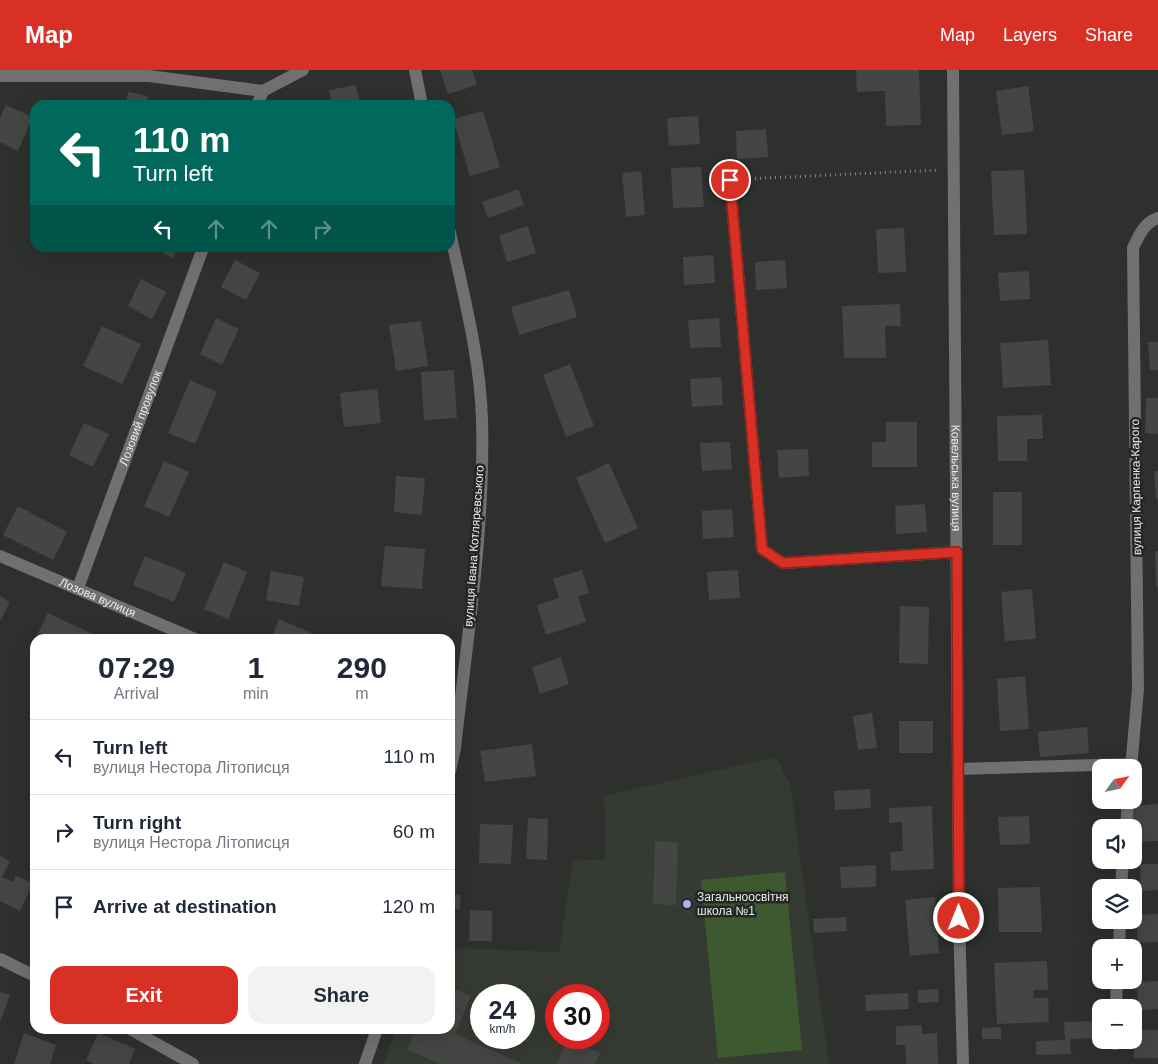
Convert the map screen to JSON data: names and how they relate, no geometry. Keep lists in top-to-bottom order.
{
  "streets": {
    "street": [
      "Лозовий провулок",
      "Ковельська вулиця",
      "вулиця Карпенка-Карого",
      "вулиця Івана Котляревського",
      "Лозова вулиця"
    ]
  },
  "crossings": [
    ["Лозовий провулок", "Лозова вулиця"]
  ],
  "places": ["Загальноосвітня школа №1"],
  "north": "top right",
  "page": {
    "header": "Map",
    "nav": ["Map", "Layers", "Share"],
    "turn": ["110 m", "Turn left"],
    "eta": [
      "07:29",
      "Arrival",
      "1",
      "min",
      "290",
      "m"
    ],
    "list": [
      {
        "name": "Turn left",
        "note": "вулиця Нестора Літописця",
        "value": "110 m"
      },
      {
        "name": "Turn right",
        "note": "вулиця Нестора Літописця",
        "value": "60 m"
      },
      {
        "name": "Arrive at destination",
        "value": "120 m"
      }
    ],
    "map_buttons": ["+", "−"],
    "buttons": ["Exit", "Share"],
    "speed": "24 km/h",
    "limit": "30"
  }
}
